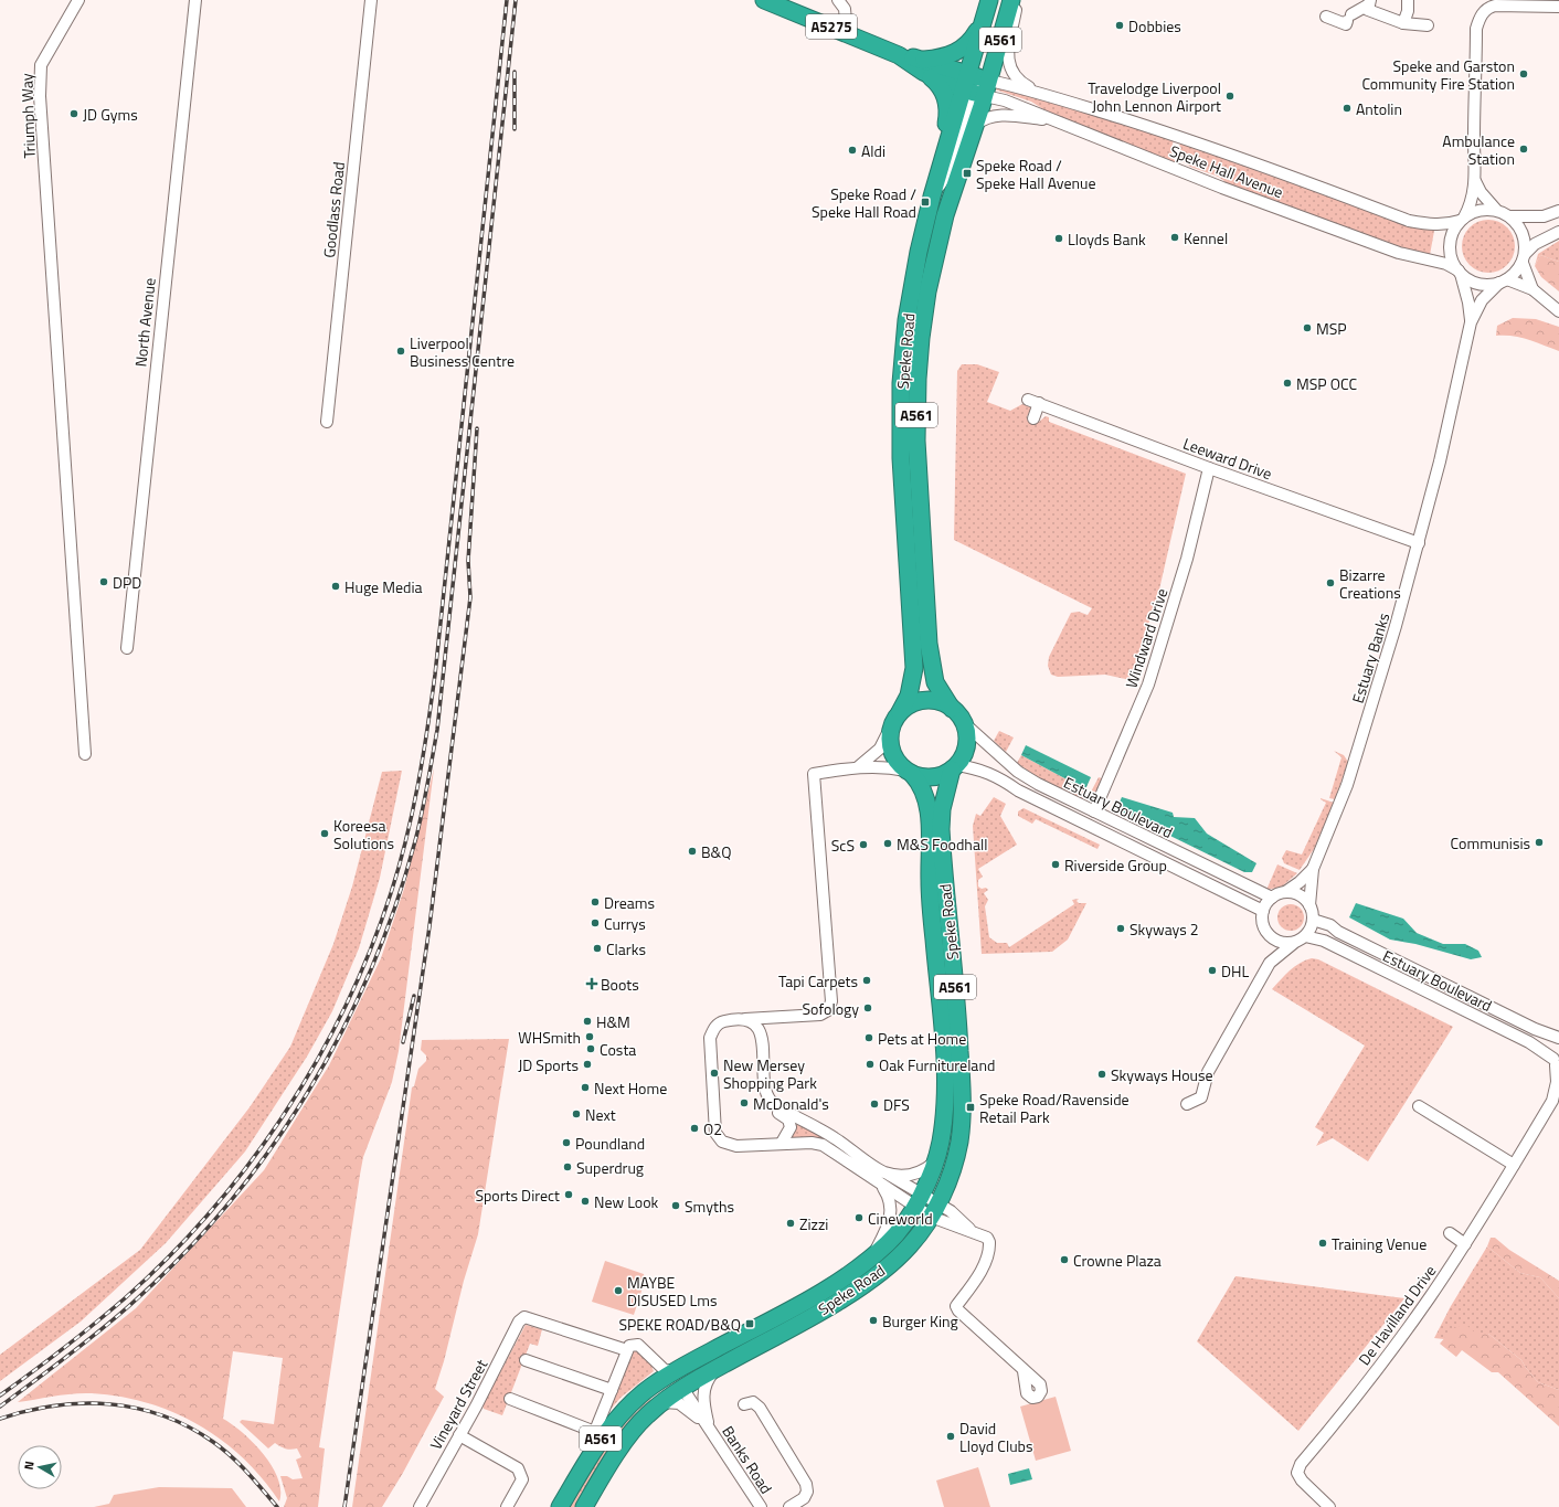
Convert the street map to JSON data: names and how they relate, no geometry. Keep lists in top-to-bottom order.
{
  "streets": {
    "highway": ["A5275", "A561", "Speke Road"],
    "street": [
      "Triumph Way",
      "Speke Hall Avenue",
      "Goodlass Road",
      "North Avenue",
      "Leeward Drive",
      "Windward Drive",
      "Estuary Banks",
      "Estuary Boulevard",
      "De Havilland Drive",
      "Vineyard Street",
      "Banks Road"
    ]
  },
  "crossings": [
    ["A5275", "A561"],
    ["A5275", "Speke Hall Avenue"],
    ["A5275", "Speke Road"],
    ["A561", "Speke Hall Avenue"],
    ["A561", "Speke Road"],
    ["A561", "Estuary Boulevard"],
    ["Speke Hall Avenue", "Speke Road"],
    ["Speke Hall Avenue", "Estuary Banks"],
    ["Speke Road", "Estuary Boulevard"],
    ["Speke Road", "Vineyard Street"],
    ["Speke Road", "Banks Road"],
    ["Leeward Drive", "Windward Drive"],
    ["Leeward Drive", "Estuary Banks"],
    ["Windward Drive", "Estuary Boulevard"],
    ["Estuary Banks", "Estuary Boulevard"],
    ["Estuary Boulevard", "De Havilland Drive"]
  ],
  "places": {
    "other": [
      "Dobbies",
      "Speke and Garston Community Fire Station",
      "Travelodge Liverpool John Lennon Airport",
      "Antolin",
      "JD Gyms",
      "Ambulance Station",
      "Aldi",
      "Kennel",
      "Lloyds Bank",
      "MSP",
      "Liverpool Business Centre",
      "MSP OCC",
      "DPD",
      "Bizarre Creations",
      "Huge Media",
      "Koreesa Solutions",
      "Communisis",
      "M&S Foodhall",
      "ScS",
      "B&Q",
      "Riverside Group",
      "Dreams",
      "Currys",
      "Skyways 2",
      "Clarks",
      "DHL",
      "Tapi Carpets",
      "Sofology",
      "H&M",
      "WHSmith",
      "Pets at Home",
      "Costa",
      "JD Sports",
      "Oak Furnitureland",
      "New Mersey Shopping Park",
      "Skyways House",
      "Next Home",
      "McDonald's",
      "DFS",
      "Next",
      "O2",
      "Poundland",
      "Superdrug",
      "Sports Direct",
      "New Look",
      "Smyths",
      "Cineworld",
      "Zizzi",
      "Training Venue",
      "Crowne Plaza",
      "MAYBE DISUSED Lms",
      "Burger King",
      "David Lloyd Clubs"
    ],
    "transit": [
      "Speke Road / Speke Hall Avenue",
      "Speke Road / Speke Hall Road",
      "Speke Road/Ravenside Retail Park",
      "SPEKE ROAD/B&Q"
    ],
    "health": ["Boots"]
  },
  "north": "left"
}
